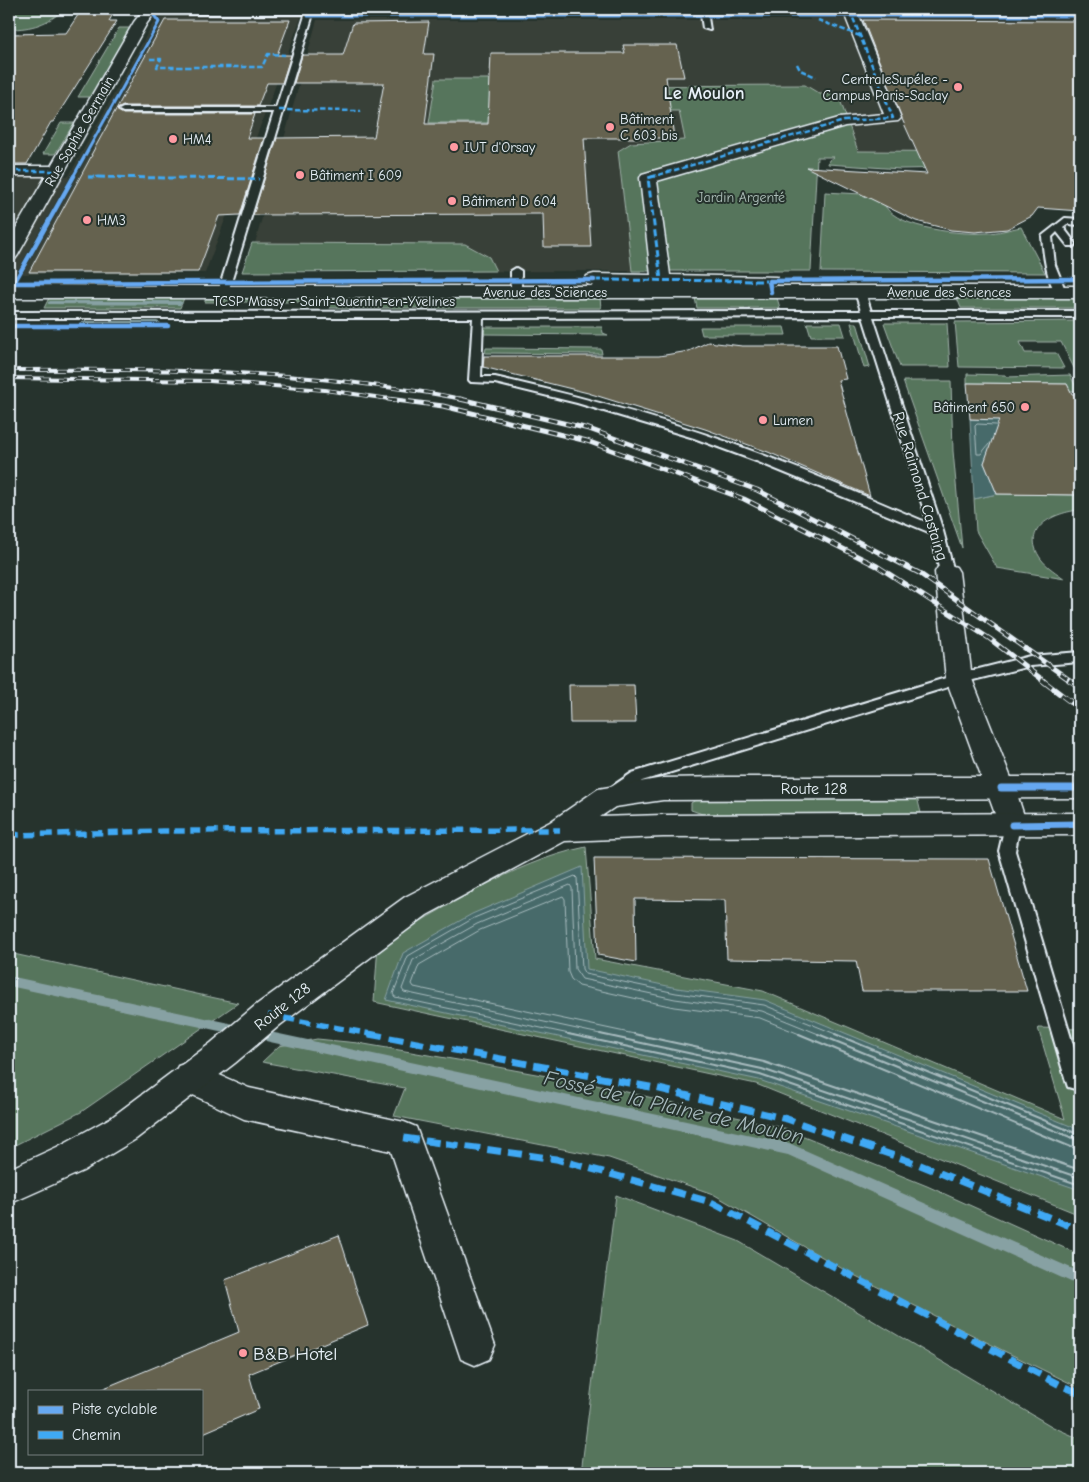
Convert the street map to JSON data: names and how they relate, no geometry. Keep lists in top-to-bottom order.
{
  "streets": {
    "street": [
      "Rue Sophie Germain",
      "Avenue des Sciences",
      "Rue Raimond Castaing",
      "Route 128"
    ],
    "lane": ["TCSP Massy - Saint-Quentin-en-Yvelines"]
  },
  "crossings": [
    ["Avenue des Sciences", "Rue Raimond Castaing"],
    ["TCSP Massy - Saint-Quentin-en-Yvelines", "Rue Raimond Castaing"],
    ["Rue Raimond Castaing", "Route 128"]
  ],
  "districts": ["Le Moulon"],
  "water": ["Fossé de la Plaine de Moulon"],
  "parks": ["Jardin Argenté"],
  "places": [
    "CentraleSupélec - Campus Paris-Saclay",
    "Bâtiment C 603 bis",
    "HM4",
    "IUT d'Orsay",
    "Bâtiment I 609",
    "Bâtiment D 604",
    "HM3",
    "Bâtiment 650",
    "Lumen",
    "B&B Hotel"
  ],
  "legend": ["Piste cyclable", "Chemin"]
}
